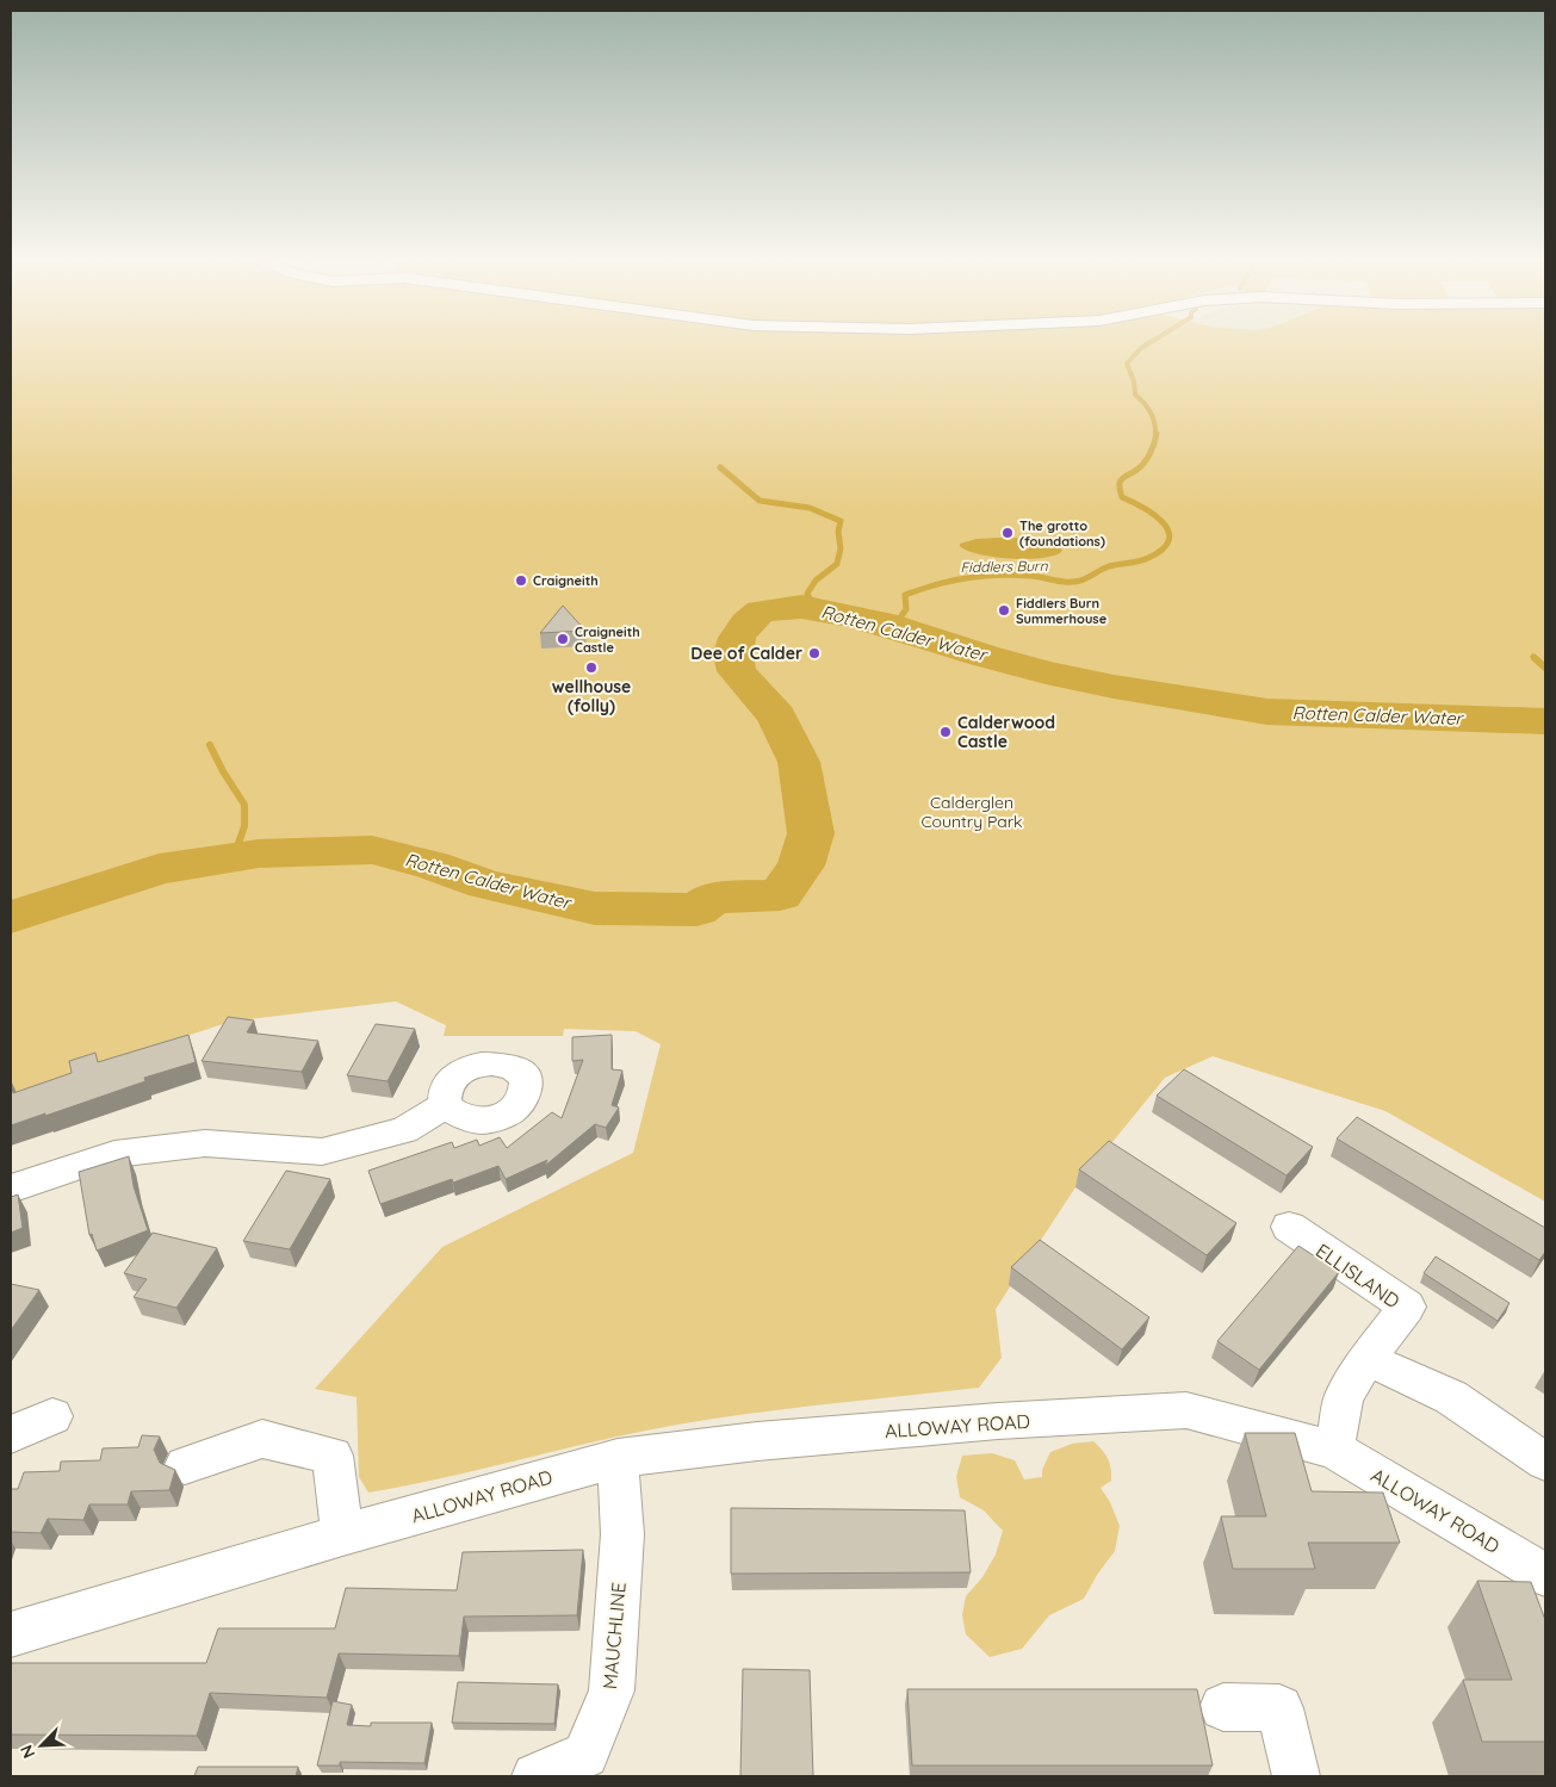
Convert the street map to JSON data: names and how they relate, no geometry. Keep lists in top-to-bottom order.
{
  "streets": {
    "street": ["ELLISLAND", "ALLOWAY ROAD", "MAUCHLINE"]
  },
  "crossings": [
    ["ELLISLAND", "ALLOWAY ROAD"],
    ["ALLOWAY ROAD", "MAUCHLINE"]
  ],
  "water": ["Fiddlers Burn", "Rotten Calder Water"],
  "parks": ["Calderglen Country Park"],
  "places": [
    "The grotto (foundations)",
    "Craigneith",
    "Fiddlers Burn Summerhouse",
    "Craigneith Castle",
    "Dee of Calder",
    "wellhouse (folly)",
    "Calderwood Castle"
  ],
  "north": "bottom left"
}
